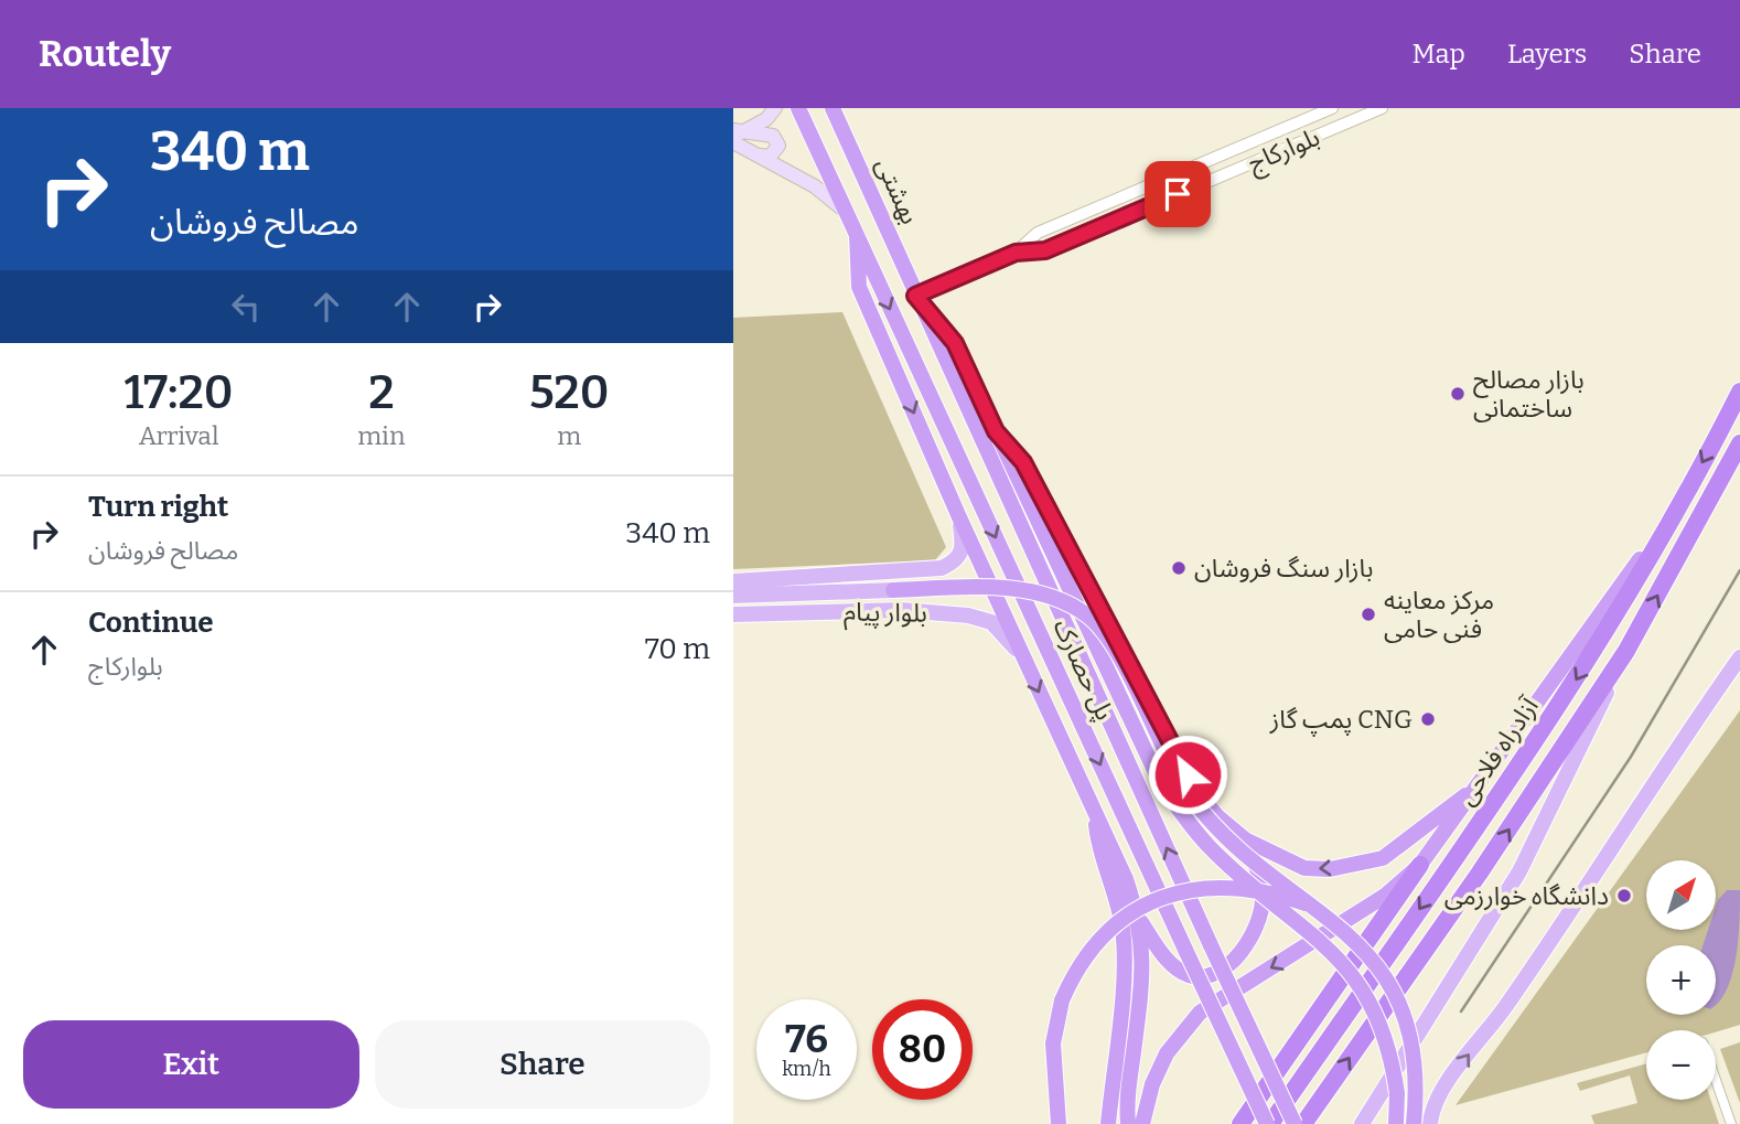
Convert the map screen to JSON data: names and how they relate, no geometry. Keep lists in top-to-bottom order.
{
  "streets": {
    "highway": ["بهشتی", "پل حصارک", "آزادراه فلاحی"],
    "main road": ["بلوار پیام"],
    "street": ["بلوارکاج"]
  },
  "crossings": [
    ["بهشتی", "پل حصارک"],
    ["پل حصارک", "آزادراه فلاحی"]
  ],
  "places": [
    "بازار مصالح ساختمانی",
    "بازار سنگ فروشان",
    "مرکز معاینه فنی حامی",
    "پمپ گاز CNG",
    "دانشگاه خوارزمی"
  ],
  "north": "top right",
  "page": {
    "header": "Routely",
    "nav": ["Map", "Layers", "Share"],
    "turn": ["340 m", "مصالح فروشان"],
    "eta": [
      "17:20",
      "Arrival",
      "2",
      "min",
      "520",
      "m"
    ],
    "list": [
      {
        "name": "Turn right",
        "note": "مصالح فروشان",
        "value": "340 m"
      },
      {
        "name": "Continue",
        "note": "بلوارکاج",
        "value": "70 m"
      }
    ],
    "map_buttons": ["+", "−"],
    "speed": "76 km/h",
    "limit": "80",
    "buttons": ["Exit", "Share"]
  }
}
